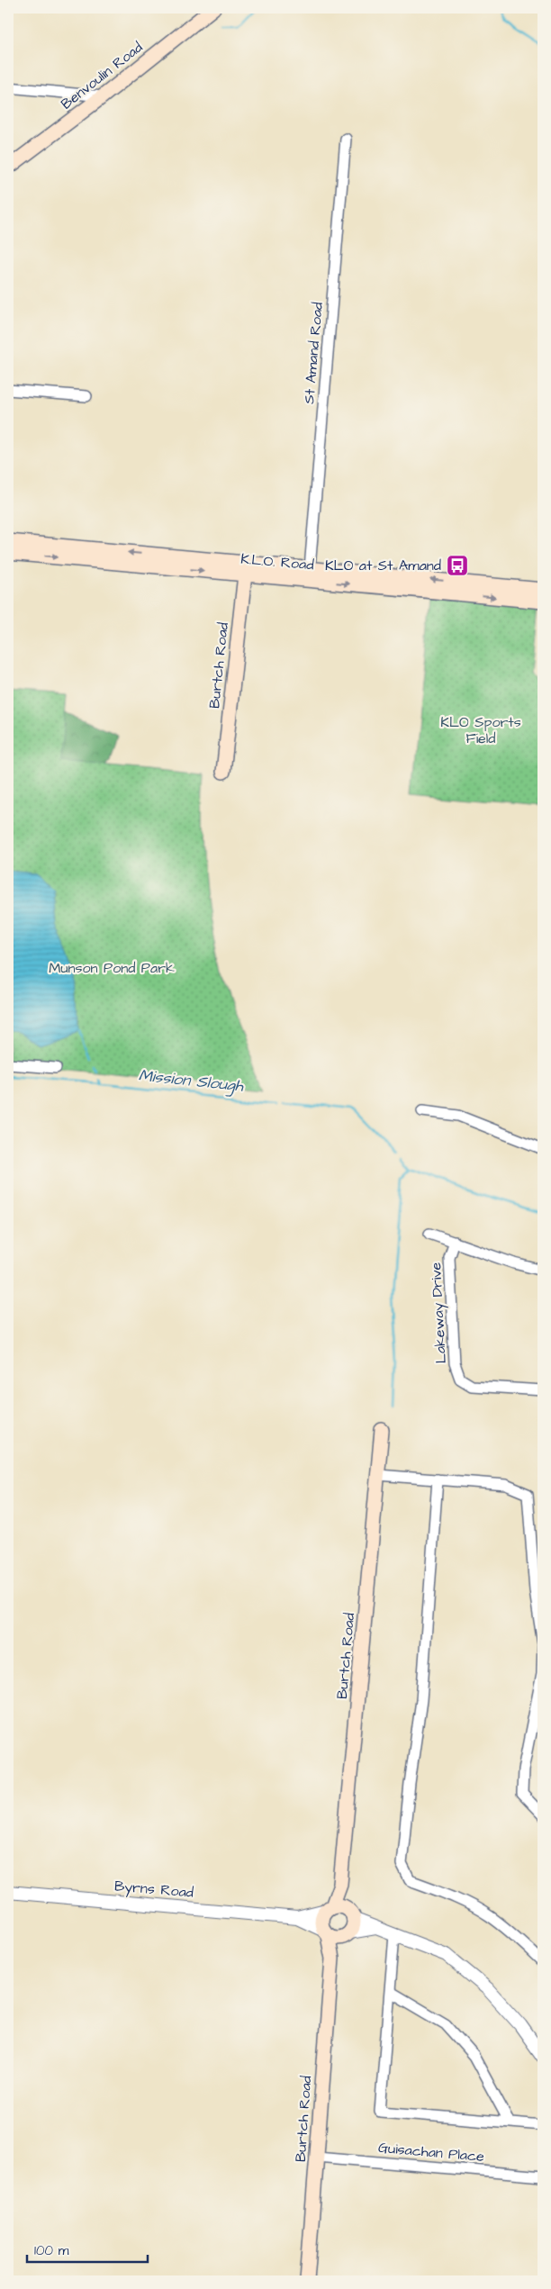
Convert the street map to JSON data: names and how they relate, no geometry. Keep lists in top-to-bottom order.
{
  "streets": {
    "main road": ["Benvoulin Road", "K.L.O. Road", "Burtch Road"],
    "street": [
      "St Amand Road",
      "Lakeway Drive",
      "Byrns Road",
      "Guisachan Place"
    ]
  },
  "crossings": [
    ["St Amand Road", "K.L.O. Road"],
    ["K.L.O. Road", "Burtch Road"],
    ["Burtch Road", "Byrns Road"],
    ["Burtch Road", "Guisachan Place"]
  ],
  "water": ["Mission Slough"],
  "parks": ["KLO Sports Field", "Munson Pond Park"],
  "places": {
    "bus stop": ["KLO at St Amand"]
  },
  "scale_bar": "100 m"
}
